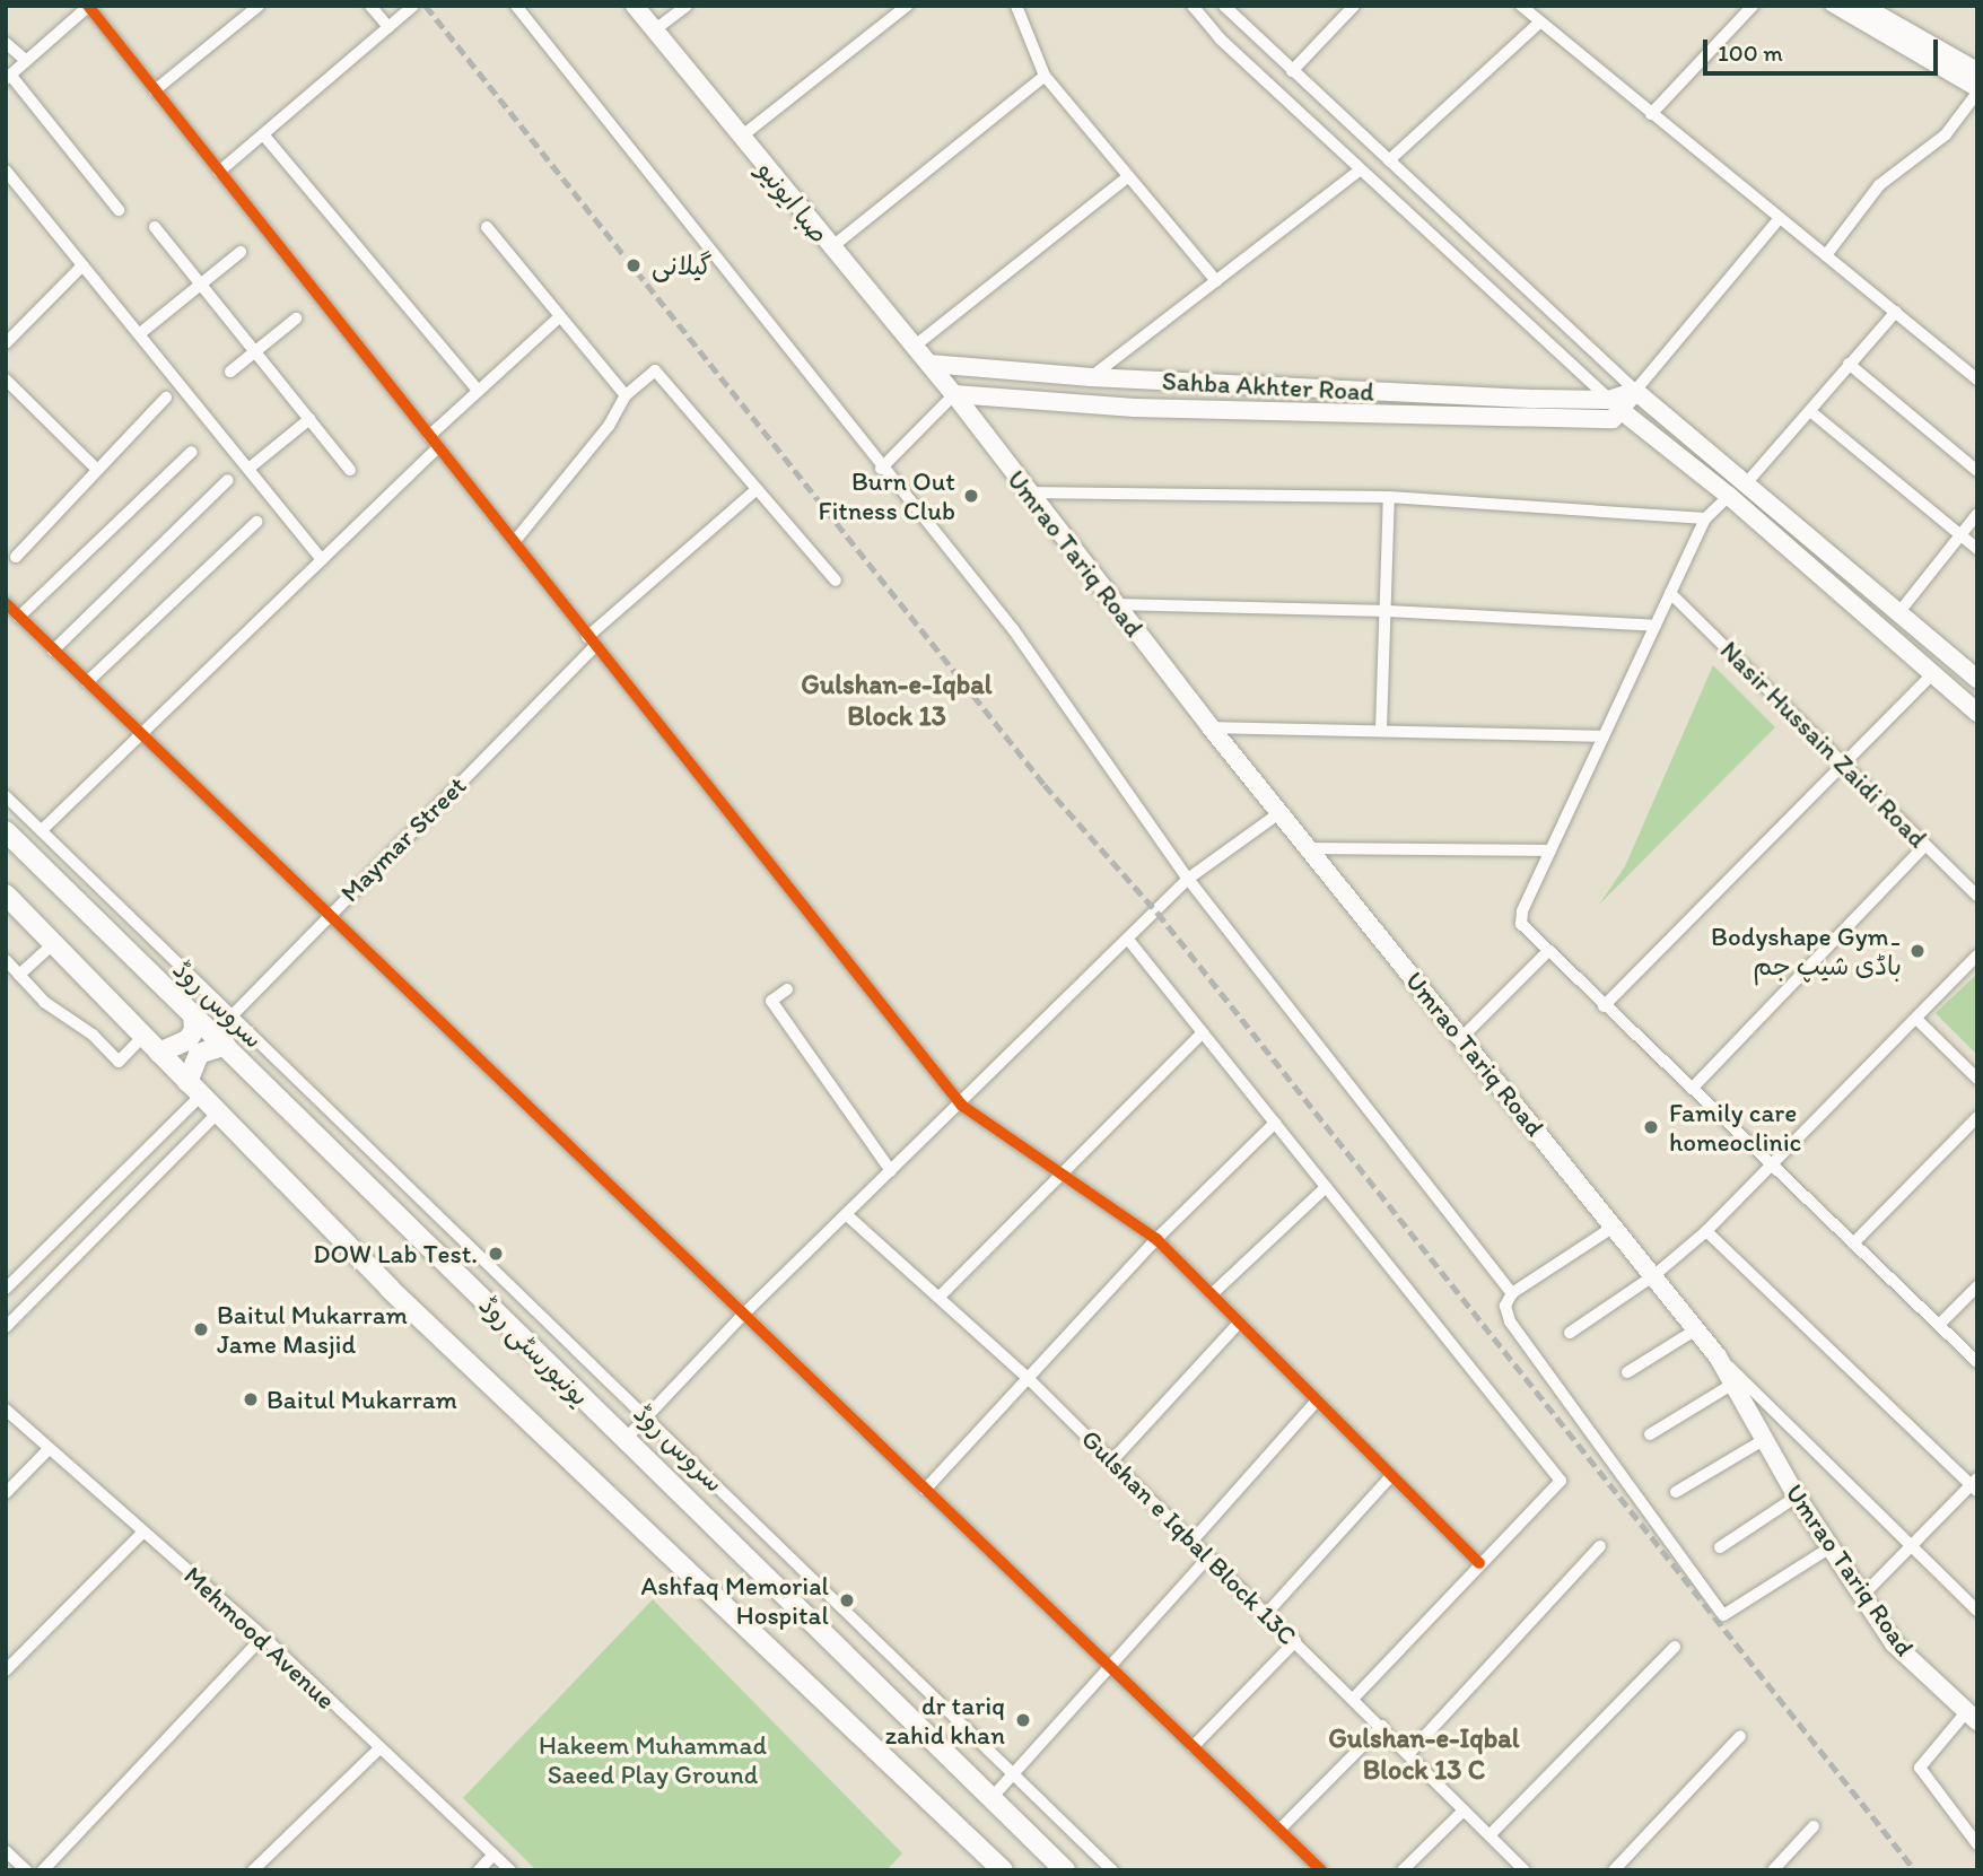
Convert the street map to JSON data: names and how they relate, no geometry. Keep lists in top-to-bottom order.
{
  "streets": {
    "main road": [
      "صبا ایونیو",
      "Sahba Akhter Road",
      "Umrao Tariq Road",
      "یونیورسٹی روڈ"
    ],
    "street": [
      "Nasir Hussain Zaidi Road",
      "Maymar Street",
      "سروس روڈ",
      "Gulshan e Iqbal Block 13C",
      "Mehmood Avenue"
    ]
  },
  "crossings": [
    ["صبا ایونیو", "Sahba Akhter Road"],
    ["صبا ایونیو", "Umrao Tariq Road"],
    ["Sahba Akhter Road", "Umrao Tariq Road"],
    ["Maymar Street", "سروس روڈ"],
    ["Maymar Street", "یونیورسٹی روڈ"]
  ],
  "districts": ["Gulshan-e-Iqbal Block 13", "Gulshan-e-Iqbal Block 13 C"],
  "parks": ["Hakeem Muhammad Saeed Play Ground"],
  "places": [
    "گیلانی",
    "Burn Out Fitness Club",
    "Bodyshape Gym۔ باڈی شیپ جم",
    "Family care homeoclinic",
    "DOW Lab Test.",
    "Baitul Mukarram Jame Masjid",
    "Baitul Mukarram",
    "Ashfaq Memorial Hospital",
    "dr tariq zahid khan"
  ],
  "scale_bar": "100 m"
}
